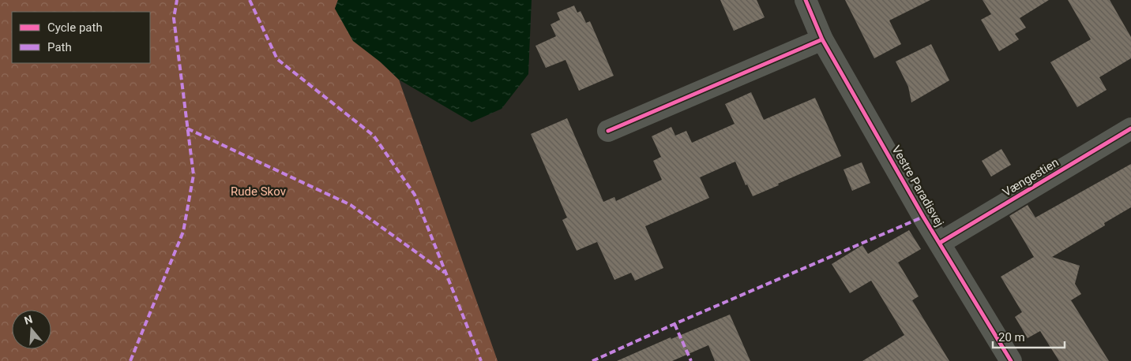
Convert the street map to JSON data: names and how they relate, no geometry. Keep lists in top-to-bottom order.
{
  "streets": {
    "street": ["Vængestien", "Vestre Paradisvej"]
  },
  "crossings": [
    ["Vængestien", "Vestre Paradisvej"]
  ],
  "parks": ["Rude Skov"],
  "legend": ["Cycle path", "Path"],
  "scale_bar": "20 m",
  "north": "top"
}
